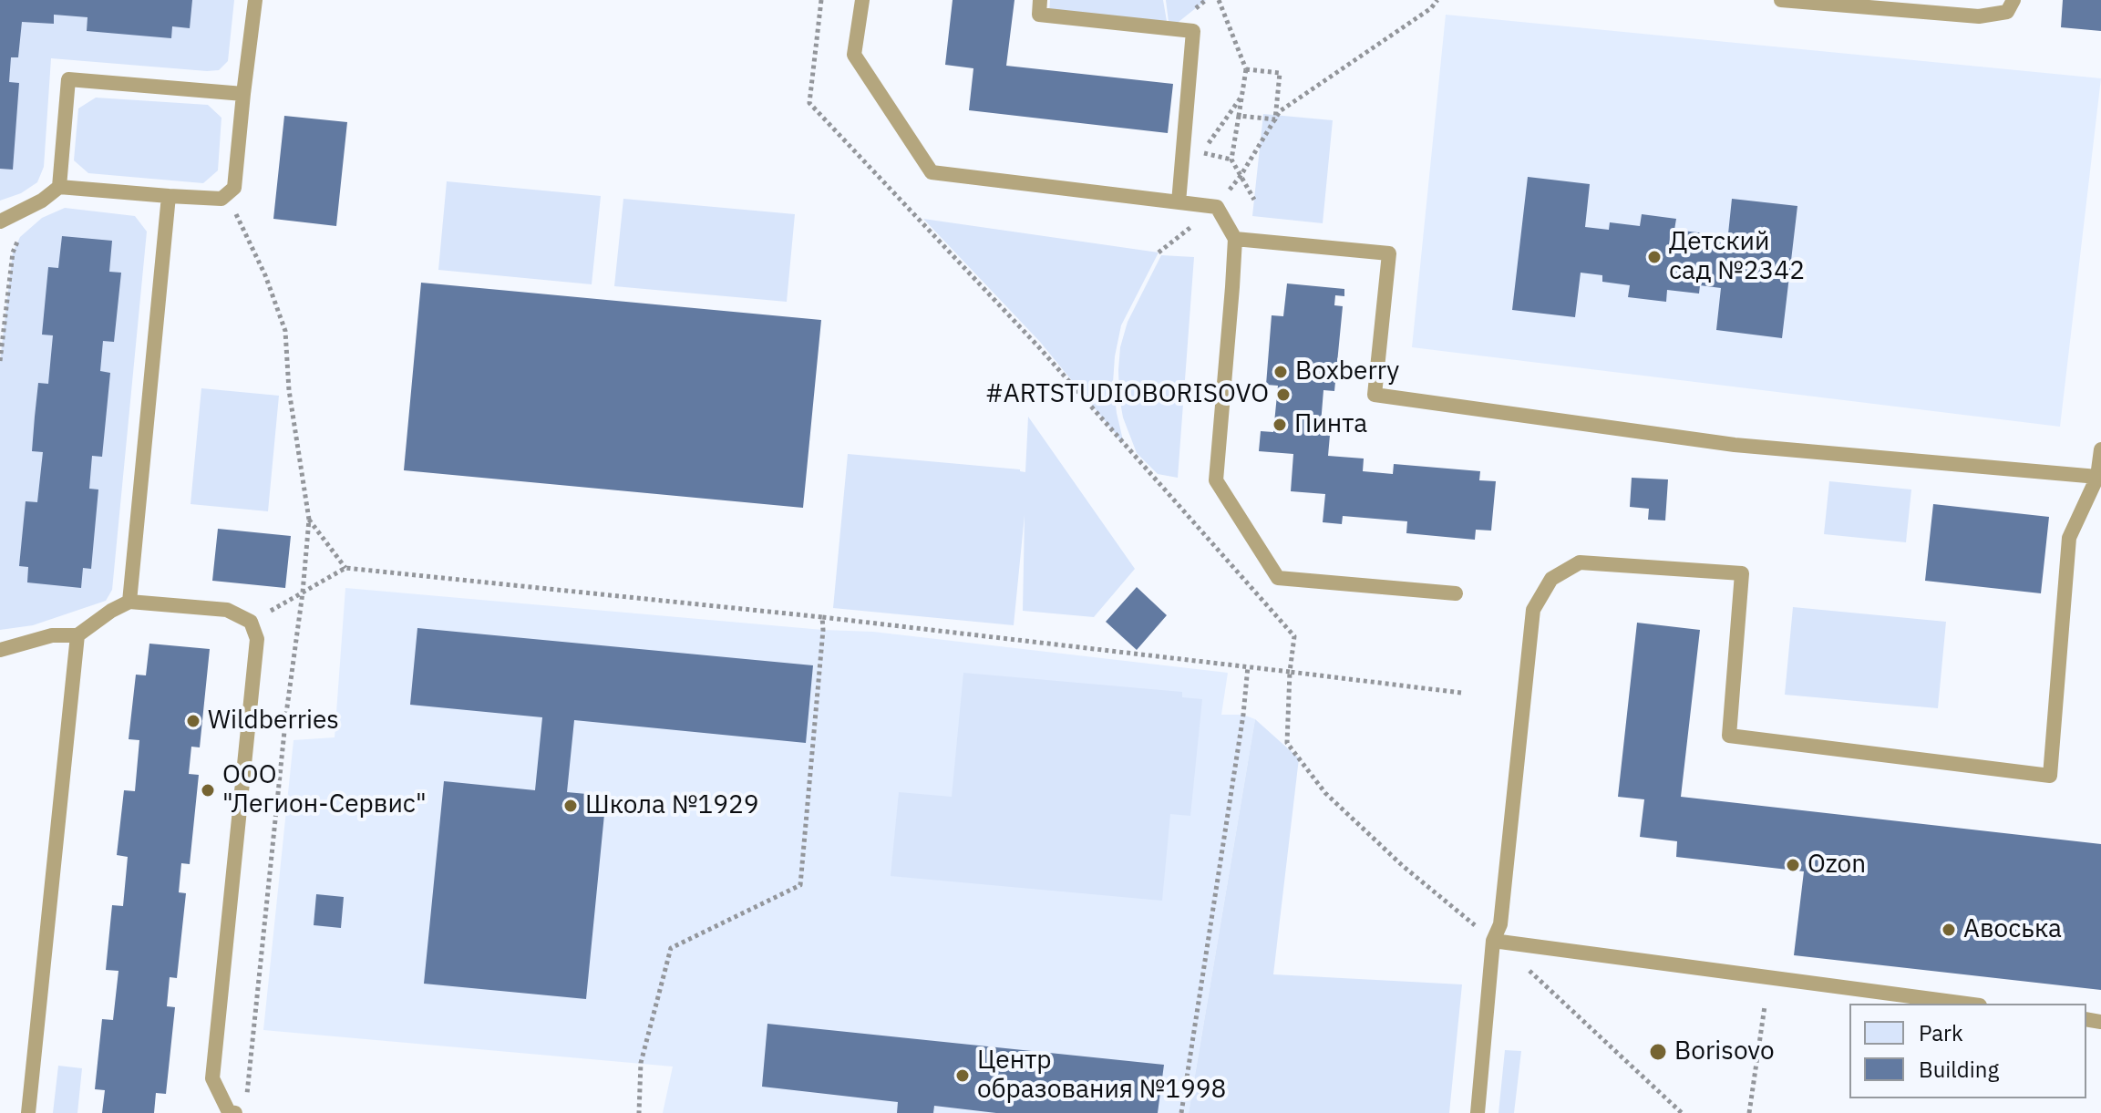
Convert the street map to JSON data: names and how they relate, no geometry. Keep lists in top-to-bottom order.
{
  "places": [
    "Детский сад №2342",
    "Boxberry",
    "#ARTSTUDIOBORISOVO",
    "Пинта",
    "Wildberries",
    "ООО \"Легион-Сервис\"",
    "Школа №1929",
    "Ozon",
    "Авоська",
    "Borisovo",
    "Центр образования №1998"
  ],
  "legend": ["Park", "Building"]
}
